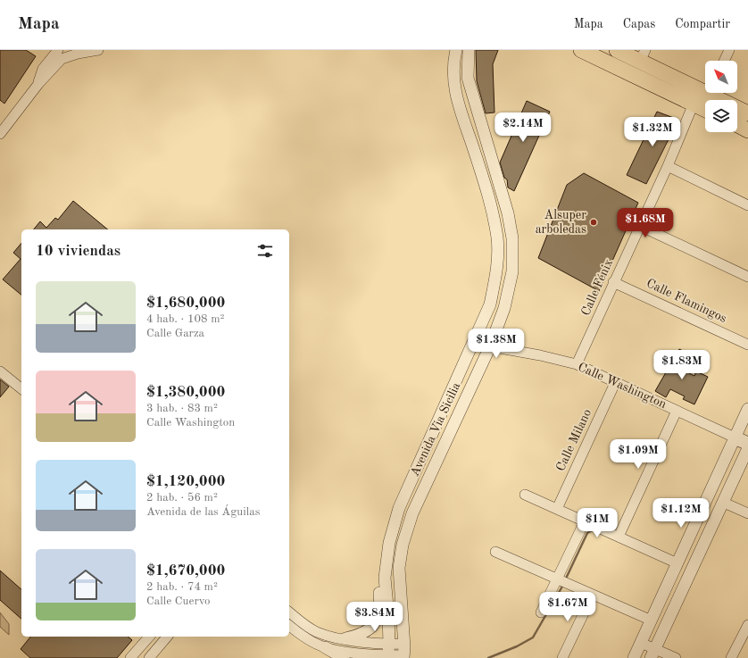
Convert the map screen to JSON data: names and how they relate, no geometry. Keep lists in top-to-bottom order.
{
  "streets": {
    "main road": ["Calle Washington"],
    "street": [
      "Calle Fénix",
      "Calle Flamingos",
      "Avenida Via Sicilia",
      "Calle Milano"
    ]
  },
  "crossings": [
    ["Calle Fénix", "Calle Flamingos"],
    ["Calle Fénix", "Calle Washington"],
    ["Calle Washington", "Avenida Via Sicilia"],
    ["Calle Washington", "Calle Milano"]
  ],
  "places": ["Alsuper arboledas"],
  "north": "top left",
  "page": {
    "header": "Mapa",
    "nav": ["Mapa", "Capas", "Compartir"],
    "price": [
      "$2.14M",
      "$1.32M",
      "$1.68M",
      "$1.38M",
      "$1.83M",
      "$1.09M",
      "$1.12M",
      "$1M",
      "$1.67M",
      "$3.84M"
    ],
    "heading": "10 viviendas",
    "list": [
      {
        "name": "$1,680,000",
        "note": "4 hab. · 108 m² · Calle Garza"
      },
      {
        "name": "$1,380,000",
        "note": "3 hab. · 83 m² · Calle Washington"
      },
      {
        "name": "$1,120,000",
        "note": "2 hab. · 56 m² · Avenida de las Águilas"
      },
      {
        "name": "$1,670,000",
        "note": "2 hab. · 74 m² · Calle Cuervo"
      }
    ]
  }
}
